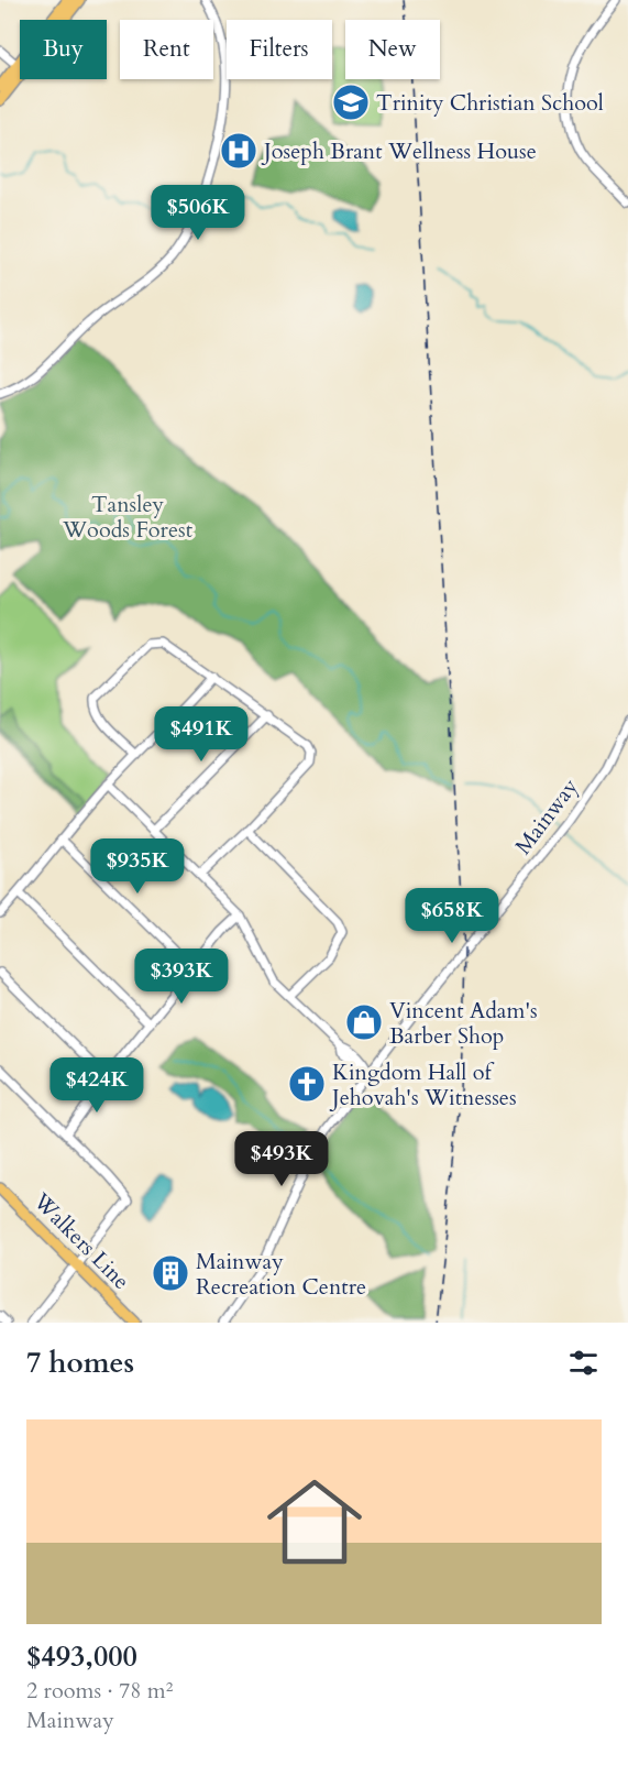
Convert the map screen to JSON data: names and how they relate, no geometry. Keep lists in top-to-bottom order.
{
  "streets": {
    "main road": ["Walkers Line"],
    "street": ["Mainway"]
  },
  "parks": ["Tansley Woods Forest"],
  "places": {
    "school or university": ["Trinity Christian School"],
    "hospital": ["Joseph Brant Wellness House"],
    "shop": ["Vincent Adam's Barber Shop"],
    "church": ["Kingdom Hall of Jehovah's Witnesses"],
    "building": ["Mainway Recreation Centre"]
  },
  "page": {
    "chip": [
      "Buy",
      "Rent",
      "Filters",
      "New"
    ],
    "price": [
      "$506K",
      "$491K",
      "$935K",
      "$658K",
      "$393K",
      "$424K",
      "$493K"
    ],
    "heading": "7 homes",
    "list": [
      {
        "name": "$493,000",
        "note": "2 rooms · 78 m² · Mainway"
      }
    ]
  }
}
